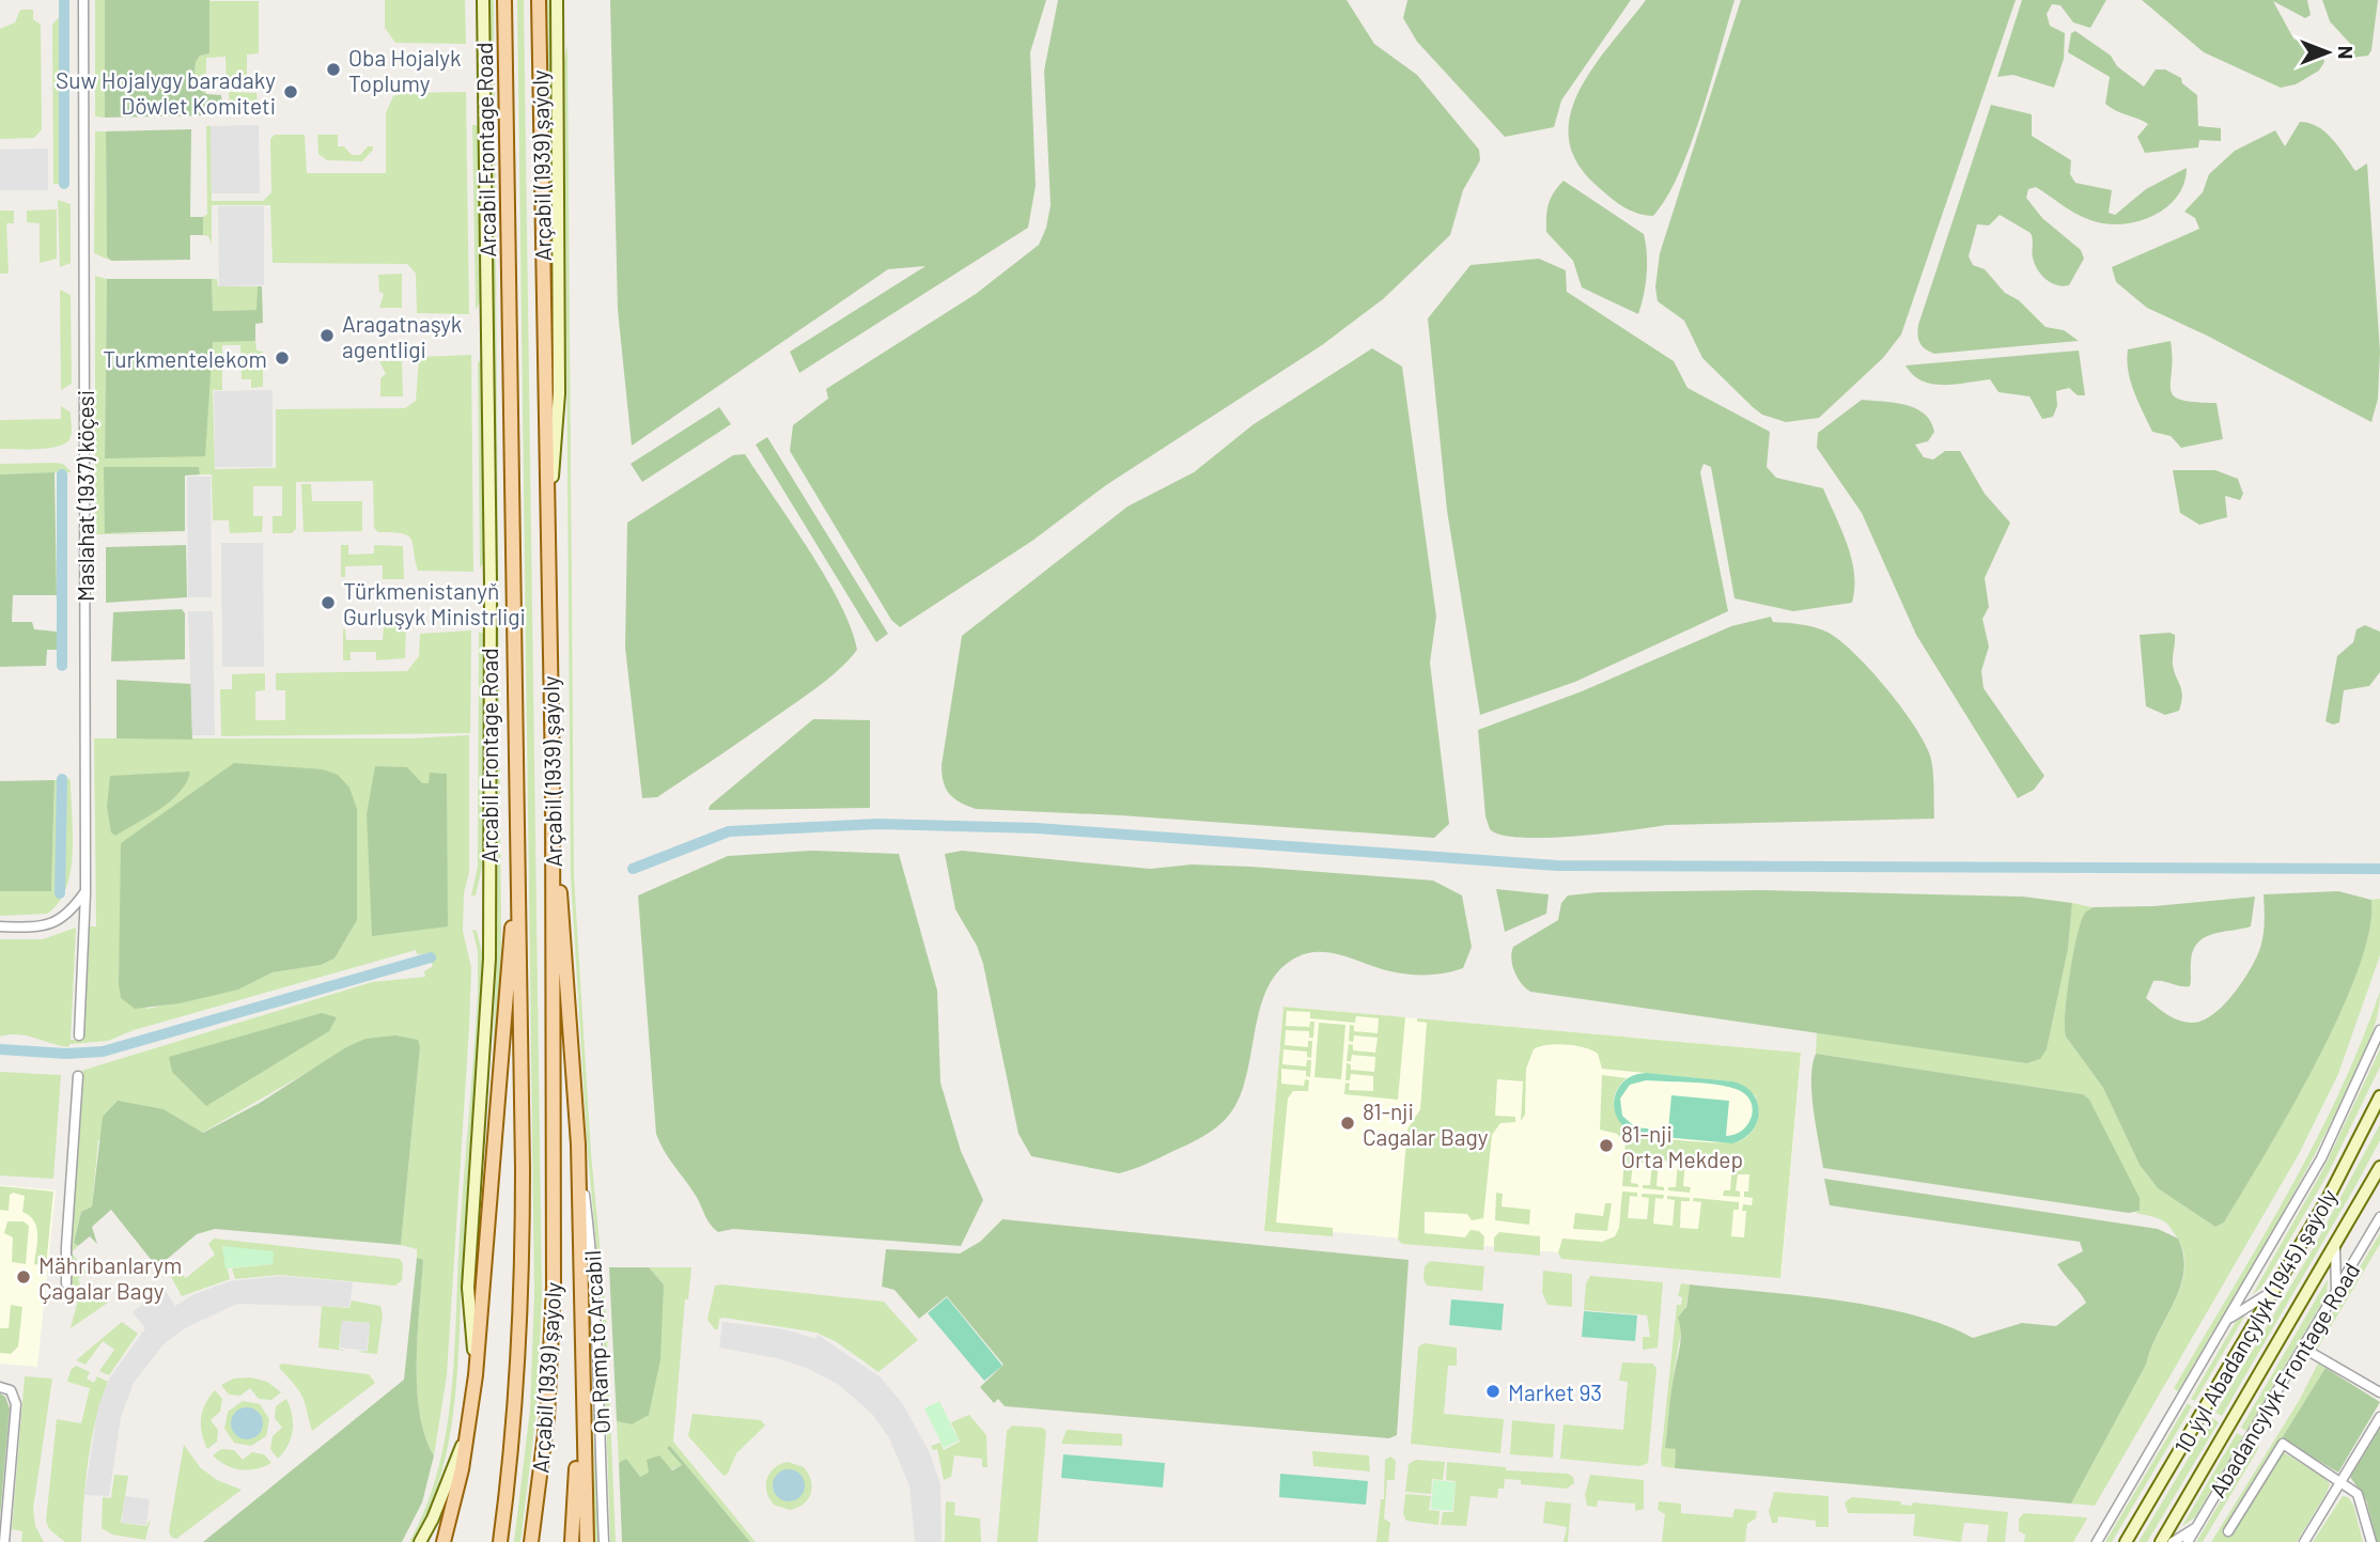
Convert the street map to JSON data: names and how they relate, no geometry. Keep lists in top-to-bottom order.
{
  "streets": {
    "main road": ["Arçabil (1939) şaýoly"],
    "street": [
      "Arcabil Frontage Road",
      "Maslahat (1937) köçesi",
      "10 ýyl Abadançylyk (1945) şaýoly",
      "On Ramp to Arcabil",
      "Abadancylyk Frontage Road"
    ]
  },
  "places": [
    "Oba Hojalyk Toplumy",
    "Suw Hojalygy baradaky Döwlet Komiteti",
    "Aragatnaşyk agentligi",
    "Turkmentelekom",
    "Türkmenistanyň Gurluşyk Ministrligi",
    "81-nji Cagalar Bagy",
    "81-nji Orta Mekdep",
    "Mähribanlarym Çagalar Bagy",
    "Market 93"
  ],
  "north": "right"
}
